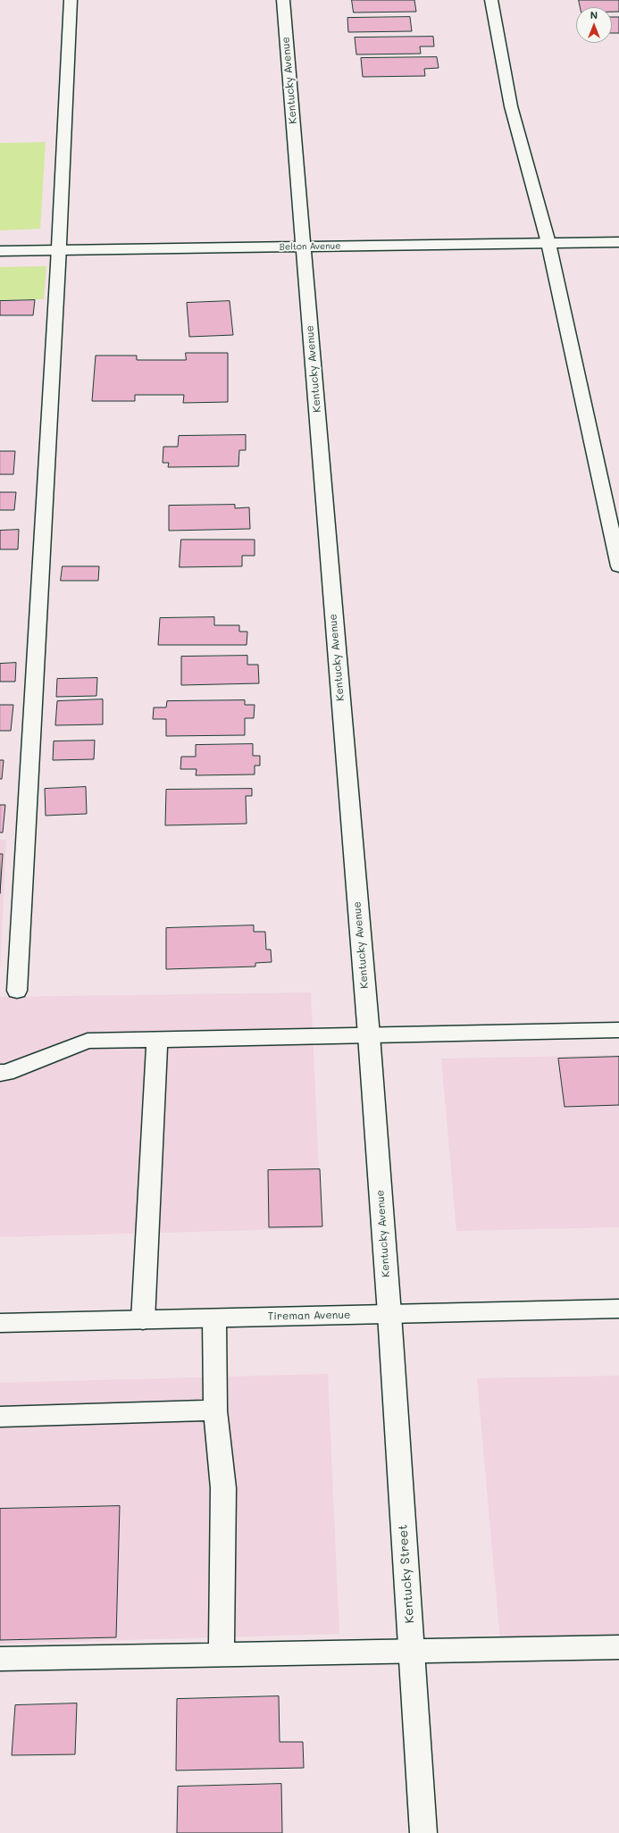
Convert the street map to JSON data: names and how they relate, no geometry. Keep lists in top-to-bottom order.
{
  "streets": {
    "street": [
      "Kentucky Avenue",
      "Belton Avenue",
      "Tireman Avenue",
      "Kentucky Street"
    ]
  },
  "crossings": [
    ["Kentucky Avenue", "Belton Avenue"],
    ["Kentucky Avenue", "Tireman Avenue"],
    ["Kentucky Avenue", "Kentucky Street"],
    ["Tireman Avenue", "Kentucky Street"]
  ],
  "north": "top"
}
